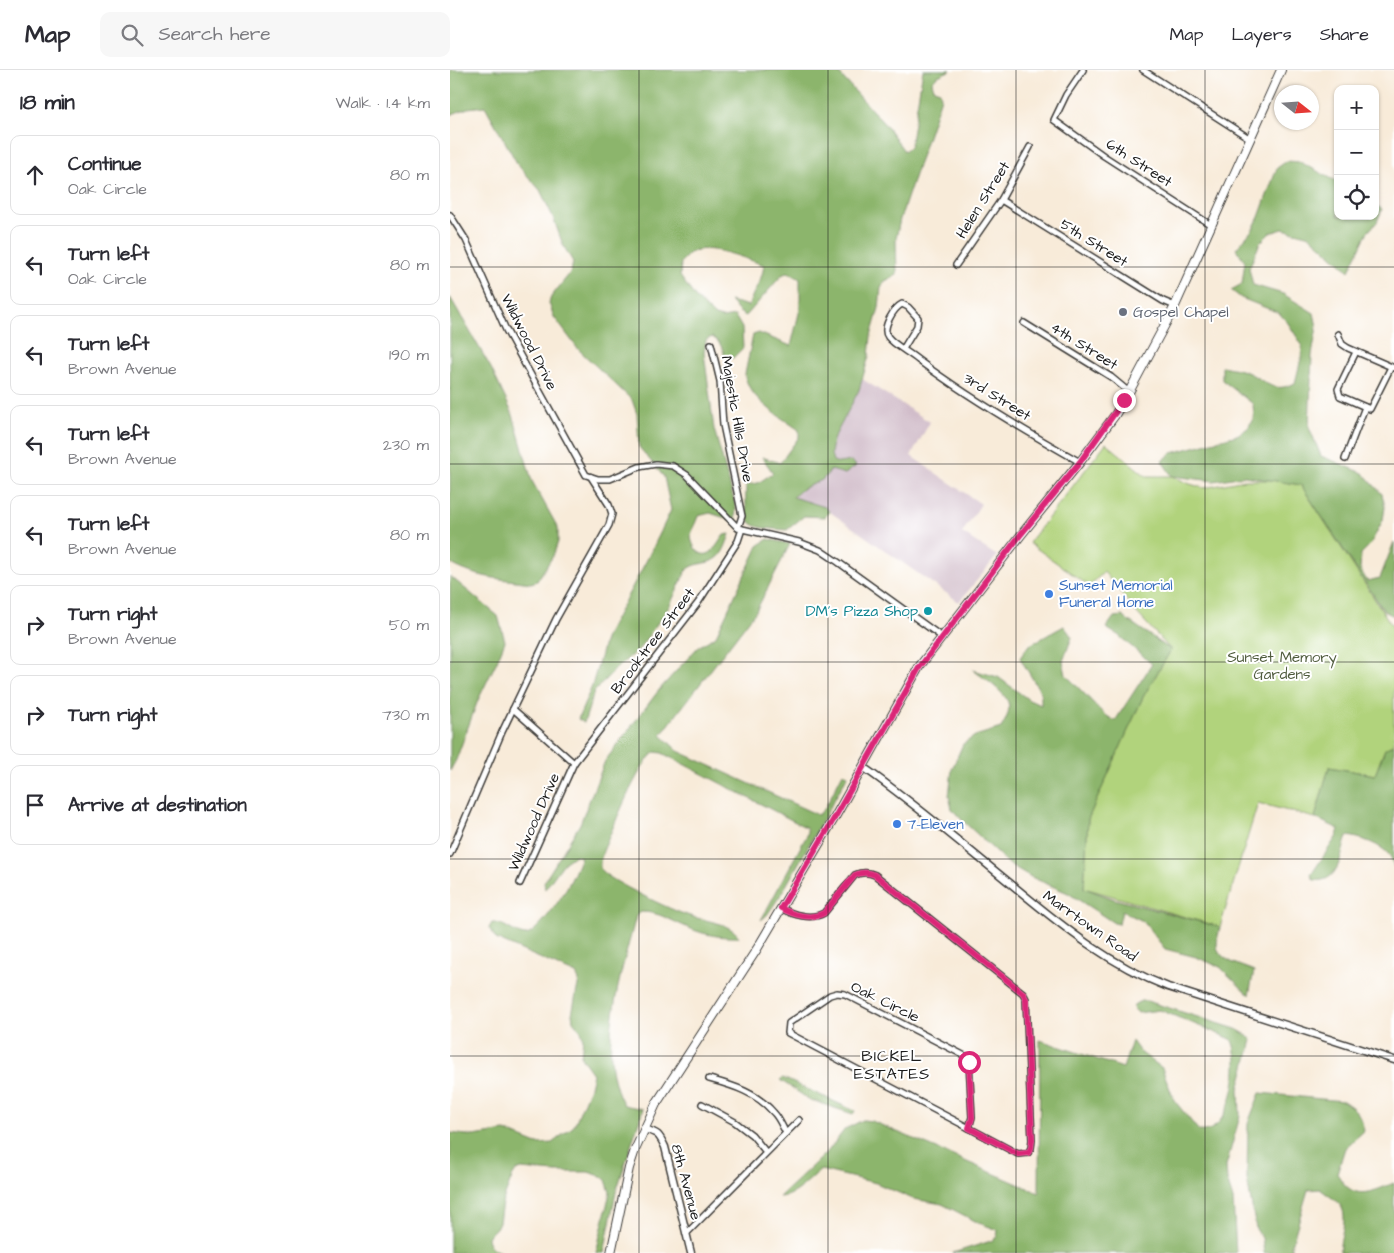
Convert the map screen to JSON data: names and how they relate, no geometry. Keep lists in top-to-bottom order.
{
  "streets": {
    "street": [
      "6th Street",
      "Helen Street",
      "5th Street",
      "Wildwood Drive",
      "4th Street",
      "3rd Street",
      "Majestic Hills Drive",
      "Brooktree Street",
      "Marrtown Road",
      "Oak Circle",
      "8th Avenue"
    ]
  },
  "crossings": [
    ["Helen Street", "5th Street"],
    ["Wildwood Drive", "Brooktree Street"],
    ["Majestic Hills Drive", "Brooktree Street"]
  ],
  "districts": ["BICKEL ESTATES"],
  "parks": ["Sunset Memory Gardens"],
  "places": [
    "Gospel Chapel",
    "Sunset Memorial Funeral Home",
    "DM's Pizza Shop",
    "7-Eleven"
  ],
  "north": "right",
  "page": {
    "header": "Map",
    "search": "Search here",
    "nav": ["Map", "Layers", "Share"],
    "heading": ["18 min", "Walk · 1.4 km"],
    "map_buttons": ["+", "−"],
    "list": [
      ["Continue", "Oak Circle", "80 m"],
      ["Turn left", "Oak Circle", "80 m"],
      ["Turn left", "Brown Avenue", "190 m"],
      ["Turn left", "Brown Avenue", "230 m"],
      ["Turn left", "Brown Avenue", "80 m"],
      ["Turn right", "Brown Avenue", "50 m"],
      ["Turn right", "730 m"],
      "Arrive at destination"
    ]
  }
}
